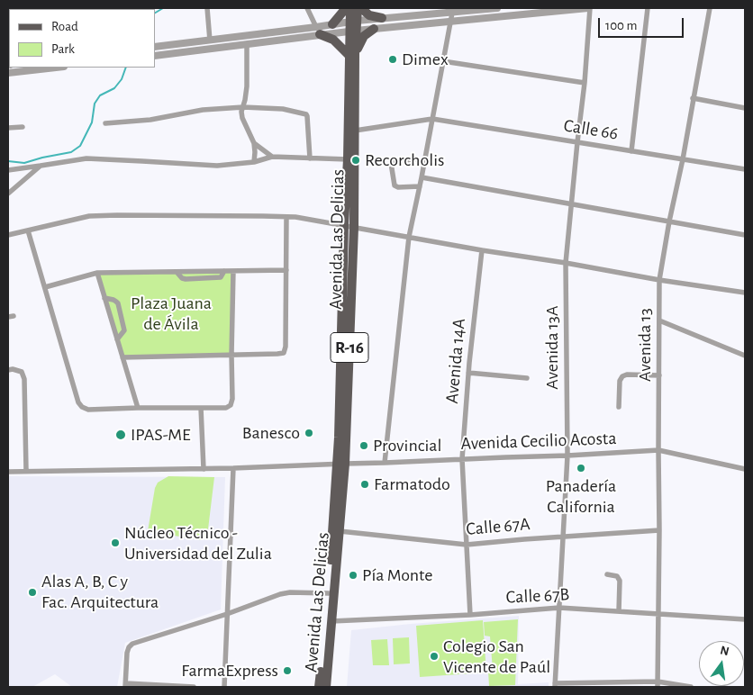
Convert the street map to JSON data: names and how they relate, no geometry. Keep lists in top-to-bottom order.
{
  "streets": {
    "main road": ["Avenida Las Delicias", "R-16"],
    "street": [
      "Calle 66",
      "Avenida 13",
      "Avenida 13A",
      "Avenida 14A",
      "Avenida Cecilio Acosta",
      "Calle 67A",
      "Calle 67B"
    ]
  },
  "crossings": [
    ["Calle 66", "Avenida Las Delicias"],
    ["Calle 66", "Avenida 13"],
    ["Calle 66", "Avenida 13A"],
    ["Avenida Las Delicias", "R-16"],
    ["Avenida Las Delicias", "Avenida Cecilio Acosta"],
    ["Avenida Las Delicias", "Calle 67A"],
    ["Avenida Las Delicias", "Calle 67B"],
    ["Avenida 13", "Avenida Cecilio Acosta"],
    ["Avenida 13", "Calle 67A"],
    ["Avenida 13", "Calle 67B"],
    ["R-16", "Avenida Cecilio Acosta"],
    ["Avenida 13A", "Avenida Cecilio Acosta"],
    ["Avenida 13A", "Calle 67A"],
    ["Avenida 13A", "Calle 67B"],
    ["Avenida 14A", "Avenida Cecilio Acosta"],
    ["Avenida 14A", "Calle 67A"],
    ["Avenida 14A", "Calle 67B"]
  ],
  "parks": ["Plaza Juana de Ávila"],
  "places": [
    "Dimex",
    "Recorcholis",
    "Banesco",
    "IPAS-ME",
    "Provincial",
    "Panadería California",
    "Farmatodo",
    "Núcleo Técnico - Universidad del Zulia",
    "Pía Monte",
    "Alas A, B, C y Fac. Arquitectura",
    "Colegio San Vicente de Paúl",
    "FarmaExpress"
  ],
  "legend": ["Road", "Park"],
  "scale_bar": "100 m",
  "north": "top"
}
